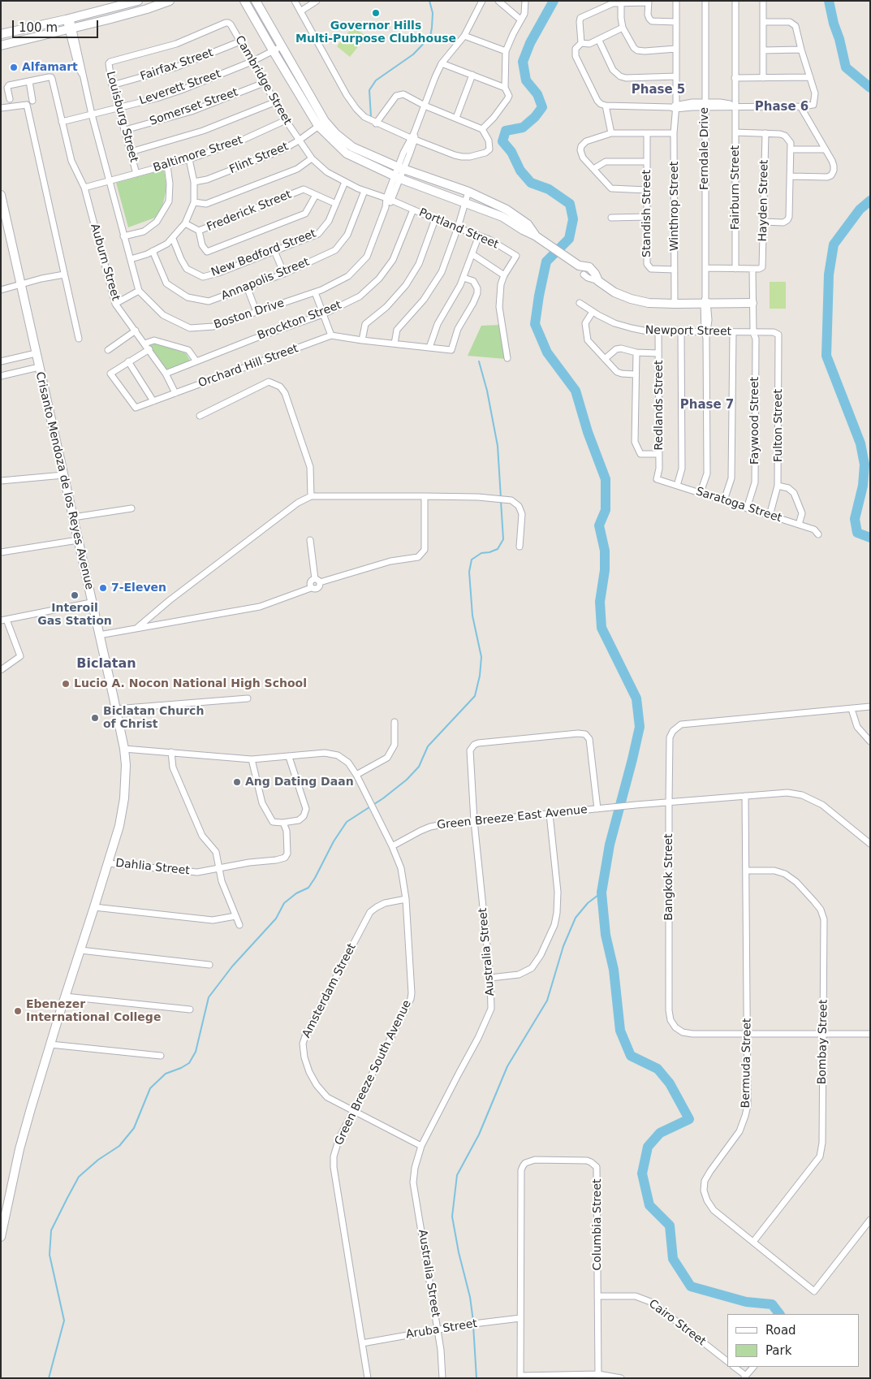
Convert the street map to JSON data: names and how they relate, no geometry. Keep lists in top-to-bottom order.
{
  "streets": {
    "street": [
      "Fairfax Street",
      "Cambridge Street",
      "Leverett Street",
      "Somerset Street",
      "Louisburg Street",
      "Ferndale Drive",
      "Baltimore Street",
      "Flint Street",
      "Fairburn Street",
      "Hayden Street",
      "Winthrop Street",
      "Frederick Street",
      "Standish Street",
      "Portland Street",
      "New Bedford Street",
      "Auburn Street",
      "Annapolis Street",
      "Boston Drive",
      "Brockton Street",
      "Newport Street",
      "Orchard Hill Street",
      "Redlands Street",
      "Faywood Street",
      "Fulton Street",
      "Crisanto Mendoza de los Reyes Avenue",
      "Saratoga Street",
      "Green Breeze East Avenue",
      "Dahlia Street",
      "Bangkok Street",
      "Australia Street",
      "Amsterdam Street",
      "Bombay Street",
      "Bermuda Street",
      "Green Breeze South Avenue",
      "Columbia Street",
      "Cairo Street",
      "Aruba Street"
    ]
  },
  "crossings": [
    ["Fairfax Street", "Cambridge Street"],
    ["Fairfax Street", "Louisburg Street"],
    ["Cambridge Street", "Leverett Street"],
    ["Cambridge Street", "Somerset Street"],
    ["Cambridge Street", "Louisburg Street"],
    ["Cambridge Street", "Baltimore Street"],
    ["Cambridge Street", "Flint Street"],
    ["Cambridge Street", "Portland Street"],
    ["Cambridge Street", "New Bedford Street"],
    ["Leverett Street", "Louisburg Street"],
    ["Leverett Street", "Auburn Street"],
    ["Somerset Street", "Louisburg Street"],
    ["Louisburg Street", "Baltimore Street"],
    ["Ferndale Drive", "Newport Street"],
    ["Ferndale Drive", "Saratoga Street"],
    ["Baltimore Street", "Auburn Street"],
    ["Hayden Street", "Faywood Street"],
    ["Winthrop Street", "Standish Street"],
    ["Frederick Street", "New Bedford Street"],
    ["Portland Street", "New Bedford Street"],
    ["Portland Street", "Annapolis Street"],
    ["Portland Street", "Brockton Street"],
    ["Auburn Street", "Brockton Street"],
    ["Auburn Street", "Orchard Hill Street"],
    ["Newport Street", "Redlands Street"],
    ["Newport Street", "Faywood Street"],
    ["Newport Street", "Fulton Street"],
    ["Redlands Street", "Saratoga Street"],
    ["Faywood Street", "Saratoga Street"],
    ["Fulton Street", "Saratoga Street"],
    ["Crisanto Mendoza de los Reyes Avenue", "Dahlia Street"],
    ["Crisanto Mendoza de los Reyes Avenue", "Green Breeze South Avenue"],
    ["Green Breeze East Avenue", "Bangkok Street"],
    ["Green Breeze East Avenue", "Australia Street"],
    ["Green Breeze East Avenue", "Green Breeze South Avenue"],
    ["Bangkok Street", "Bombay Street"],
    ["Bangkok Street", "Bermuda Street"],
    ["Australia Street", "Amsterdam Street"],
    ["Australia Street", "Aruba Street"],
    ["Amsterdam Street", "Green Breeze South Avenue"],
    ["Bombay Street", "Bermuda Street"],
    ["Green Breeze South Avenue", "Aruba Street"],
    ["Columbia Street", "Cairo Street"],
    ["Columbia Street", "Aruba Street"]
  ],
  "districts": [
    "Phase 5",
    "Phase 6",
    "Phase 7",
    "Biclatan"
  ],
  "places": [
    "Governor Hills Multi-Purpose Clubhouse",
    "Alfamart",
    "7-Eleven",
    "Interoil Gas Station",
    "Lucio A. Nocon National High School",
    "Biclatan Church of Christ",
    "Ang Dating Daan",
    "Ebenezer International College"
  ],
  "legend": ["Road", "Park"],
  "scale_bar": "100 m"
}
